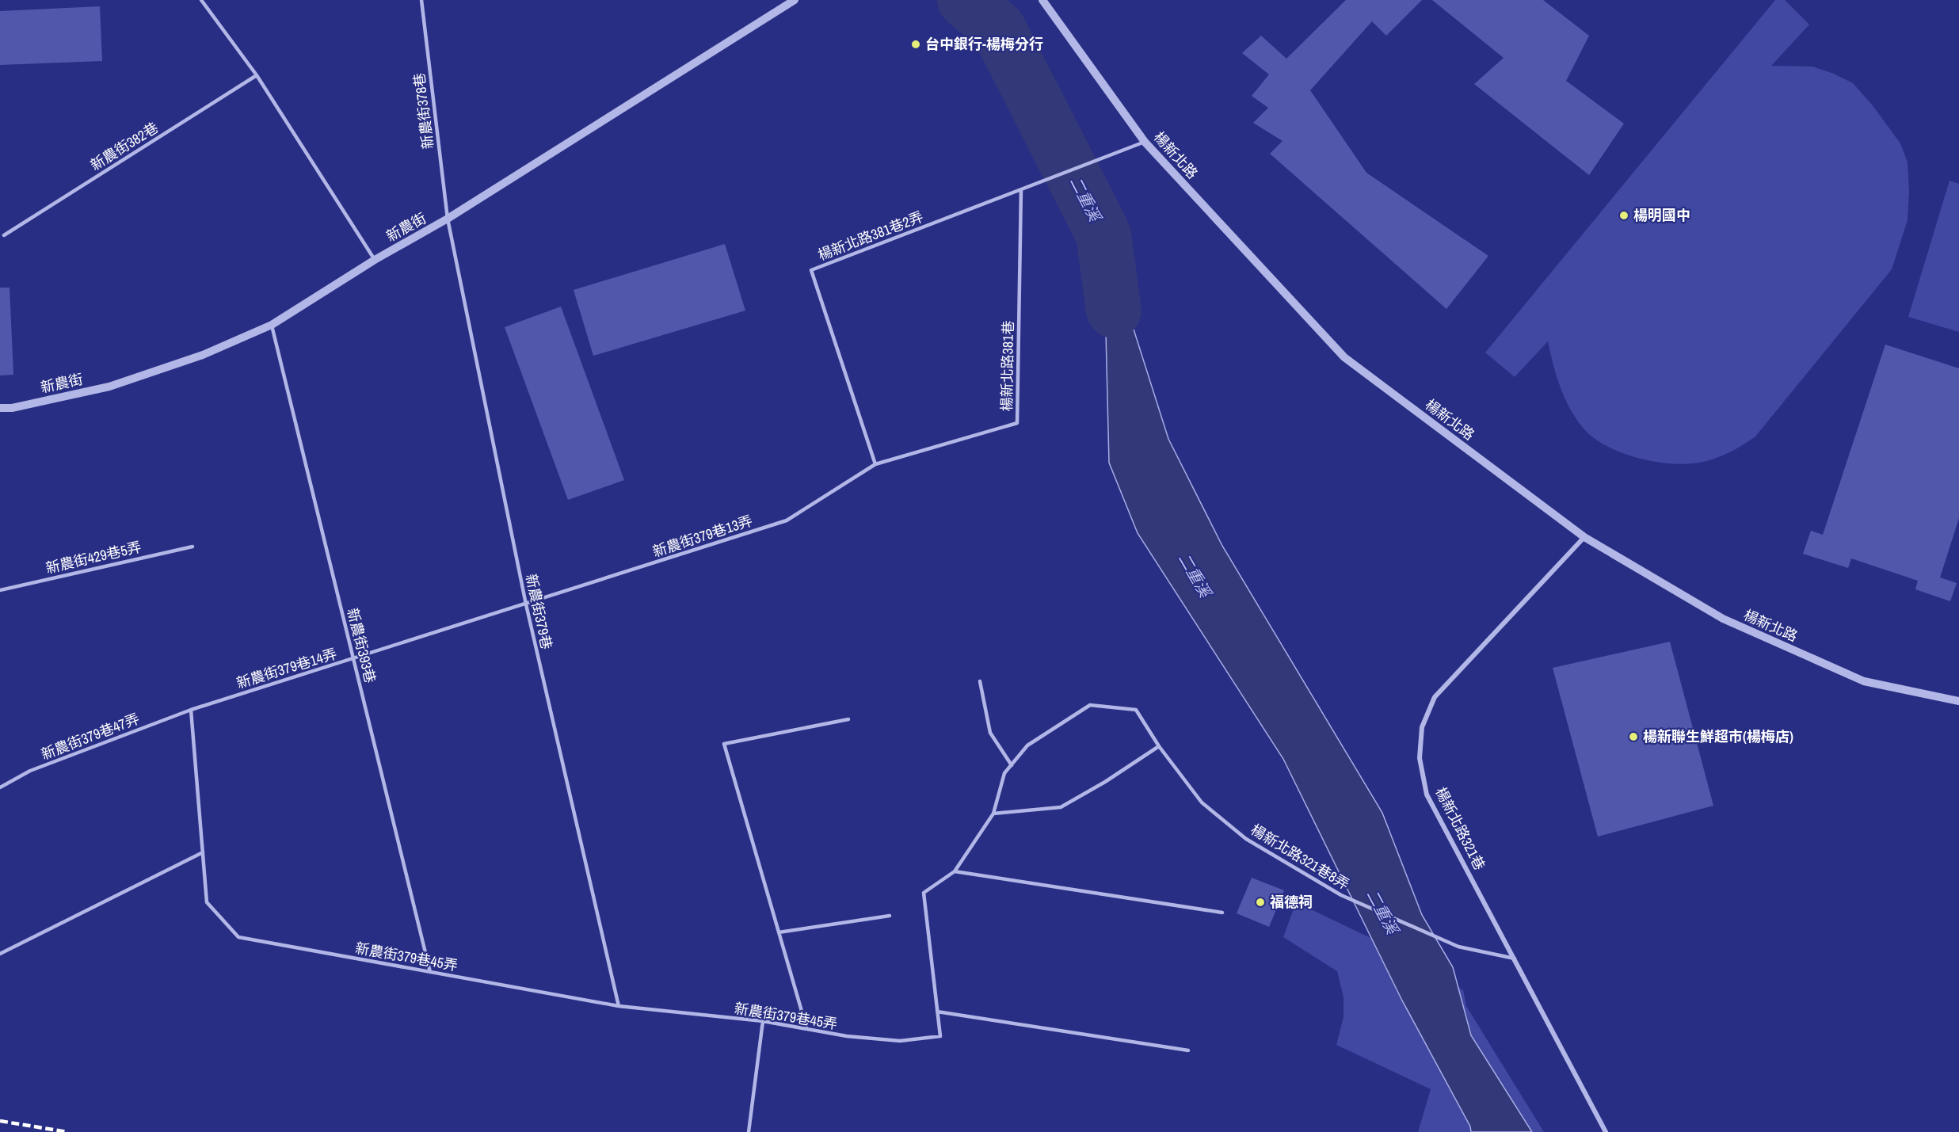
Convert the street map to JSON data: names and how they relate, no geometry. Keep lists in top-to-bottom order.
{
  "streets": {
    "street": ["楊新北路", "新農街", "楊新北路321巷"],
    "lane": [
      "新農街378巷",
      "新農街382巷",
      "楊新北路381巷2弄",
      "楊新北路381巷",
      "新農街379巷13弄",
      "新農街429巷5弄",
      "新農街379巷",
      "新農街393巷",
      "新農街379巷14弄",
      "新農街379巷47弄",
      "楊新北路321巷8弄",
      "新農街379巷45弄"
    ]
  },
  "crossings": [
    ["新農街378巷", "新農街"],
    ["新農街378巷", "新農街379巷"],
    ["楊新北路", "楊新北路321巷"],
    ["新農街", "新農街379巷"],
    ["新農街", "新農街393巷"],
    ["楊新北路381巷2弄", "楊新北路381巷"],
    ["楊新北路381巷2弄", "新農街379巷13弄"],
    ["楊新北路381巷", "新農街379巷13弄"],
    ["新農街379巷13弄", "新農街379巷"],
    ["新農街379巷13弄", "新農街379巷14弄"],
    ["新農街379巷", "新農街379巷14弄"],
    ["新農街379巷", "新農街379巷45弄"],
    ["新農街393巷", "新農街379巷14弄"],
    ["新農街393巷", "新農街379巷45弄"],
    ["新農街379巷14弄", "新農街379巷47弄"],
    ["新農街379巷14弄", "新農街379巷45弄"],
    ["新農街379巷47弄", "新農街379巷45弄"],
    ["楊新北路321巷", "楊新北路321巷8弄"],
    ["楊新北路321巷8弄", "新農街379巷45弄"]
  ],
  "water": ["二重溪"],
  "places": [
    "台中銀行-楊梅分行",
    "楊明國中",
    "楊新聯生鮮超市(楊梅店)",
    "福德祠"
  ]
}
